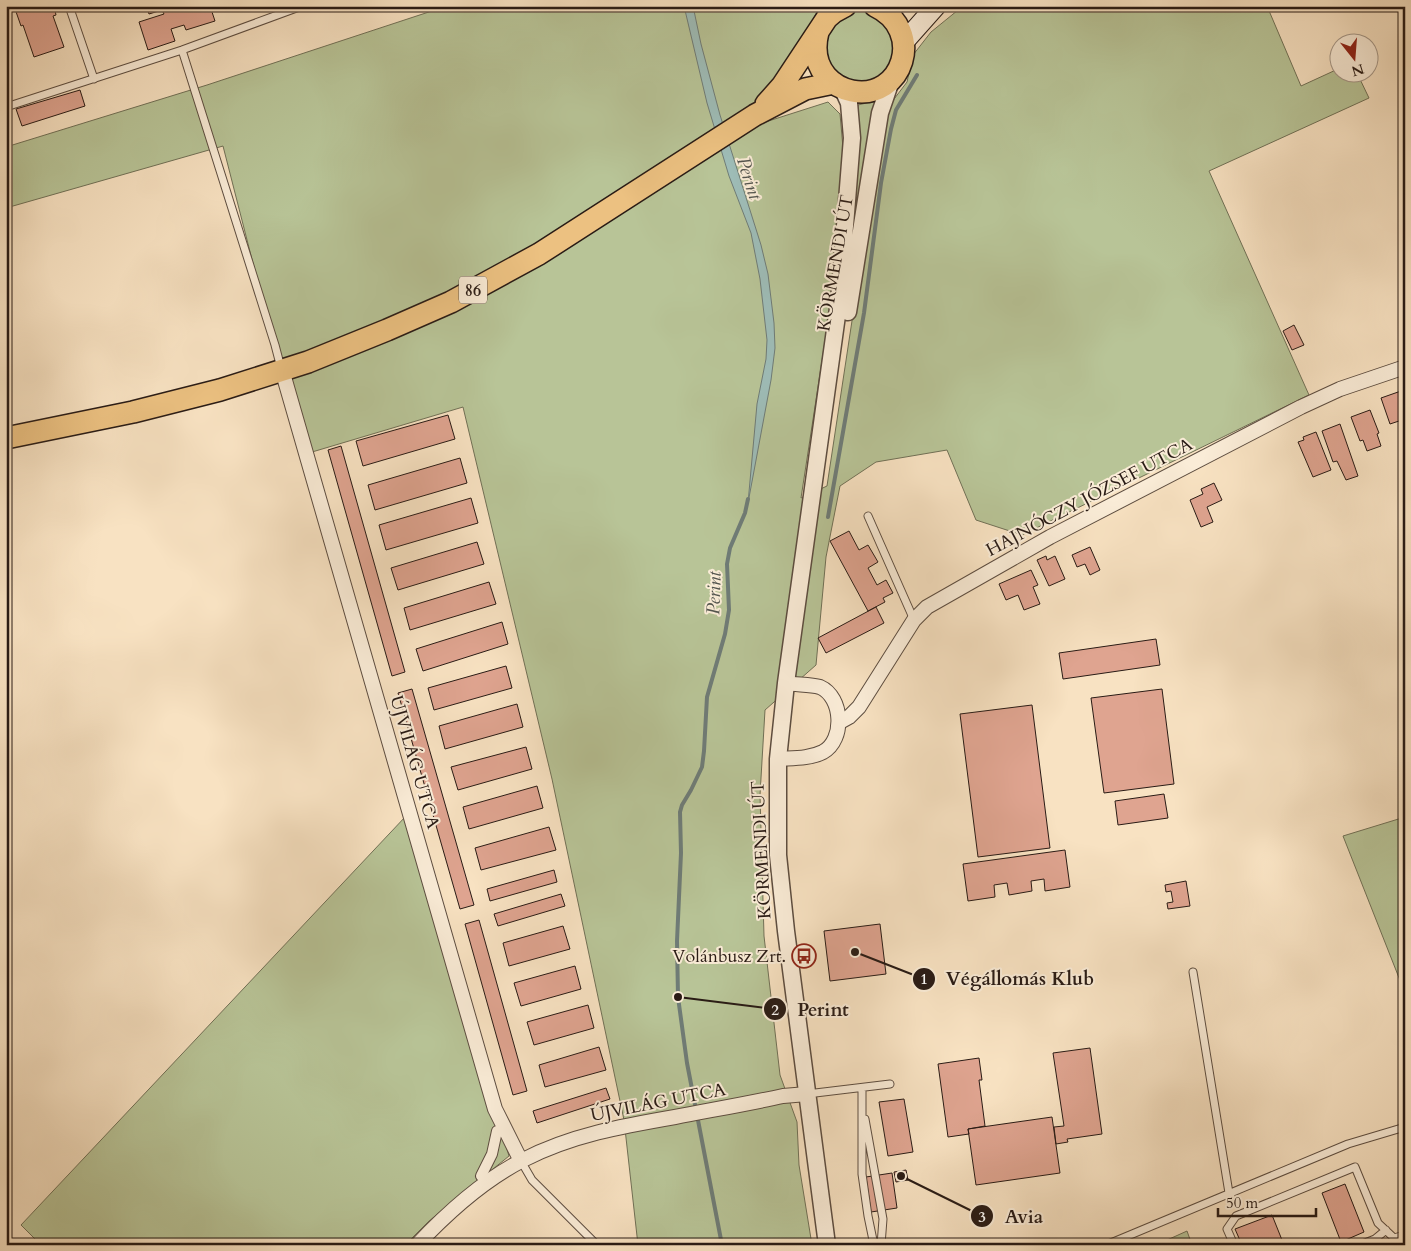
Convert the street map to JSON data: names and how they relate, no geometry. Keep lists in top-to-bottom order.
{
  "streets": {
    "main road": ["86"],
    "street": ["KÖRMENDI ÚT", "HAJNÓCZY JÓZSEF UTCA", "ÚJVILÁG UTCA"]
  },
  "crossings": [
    ["KÖRMENDI ÚT", "86"],
    ["KÖRMENDI ÚT", "ÚJVILÁG UTCA"],
    ["86", "ÚJVILÁG UTCA"]
  ],
  "water": ["Perint"],
  "places": {
    "other": ["Végállomás Klub", "Perint", "Avia"],
    "bus stop": ["Volánbusz Zrt."]
  },
  "scale_bar": "50 m",
  "north": "bottom"
}
